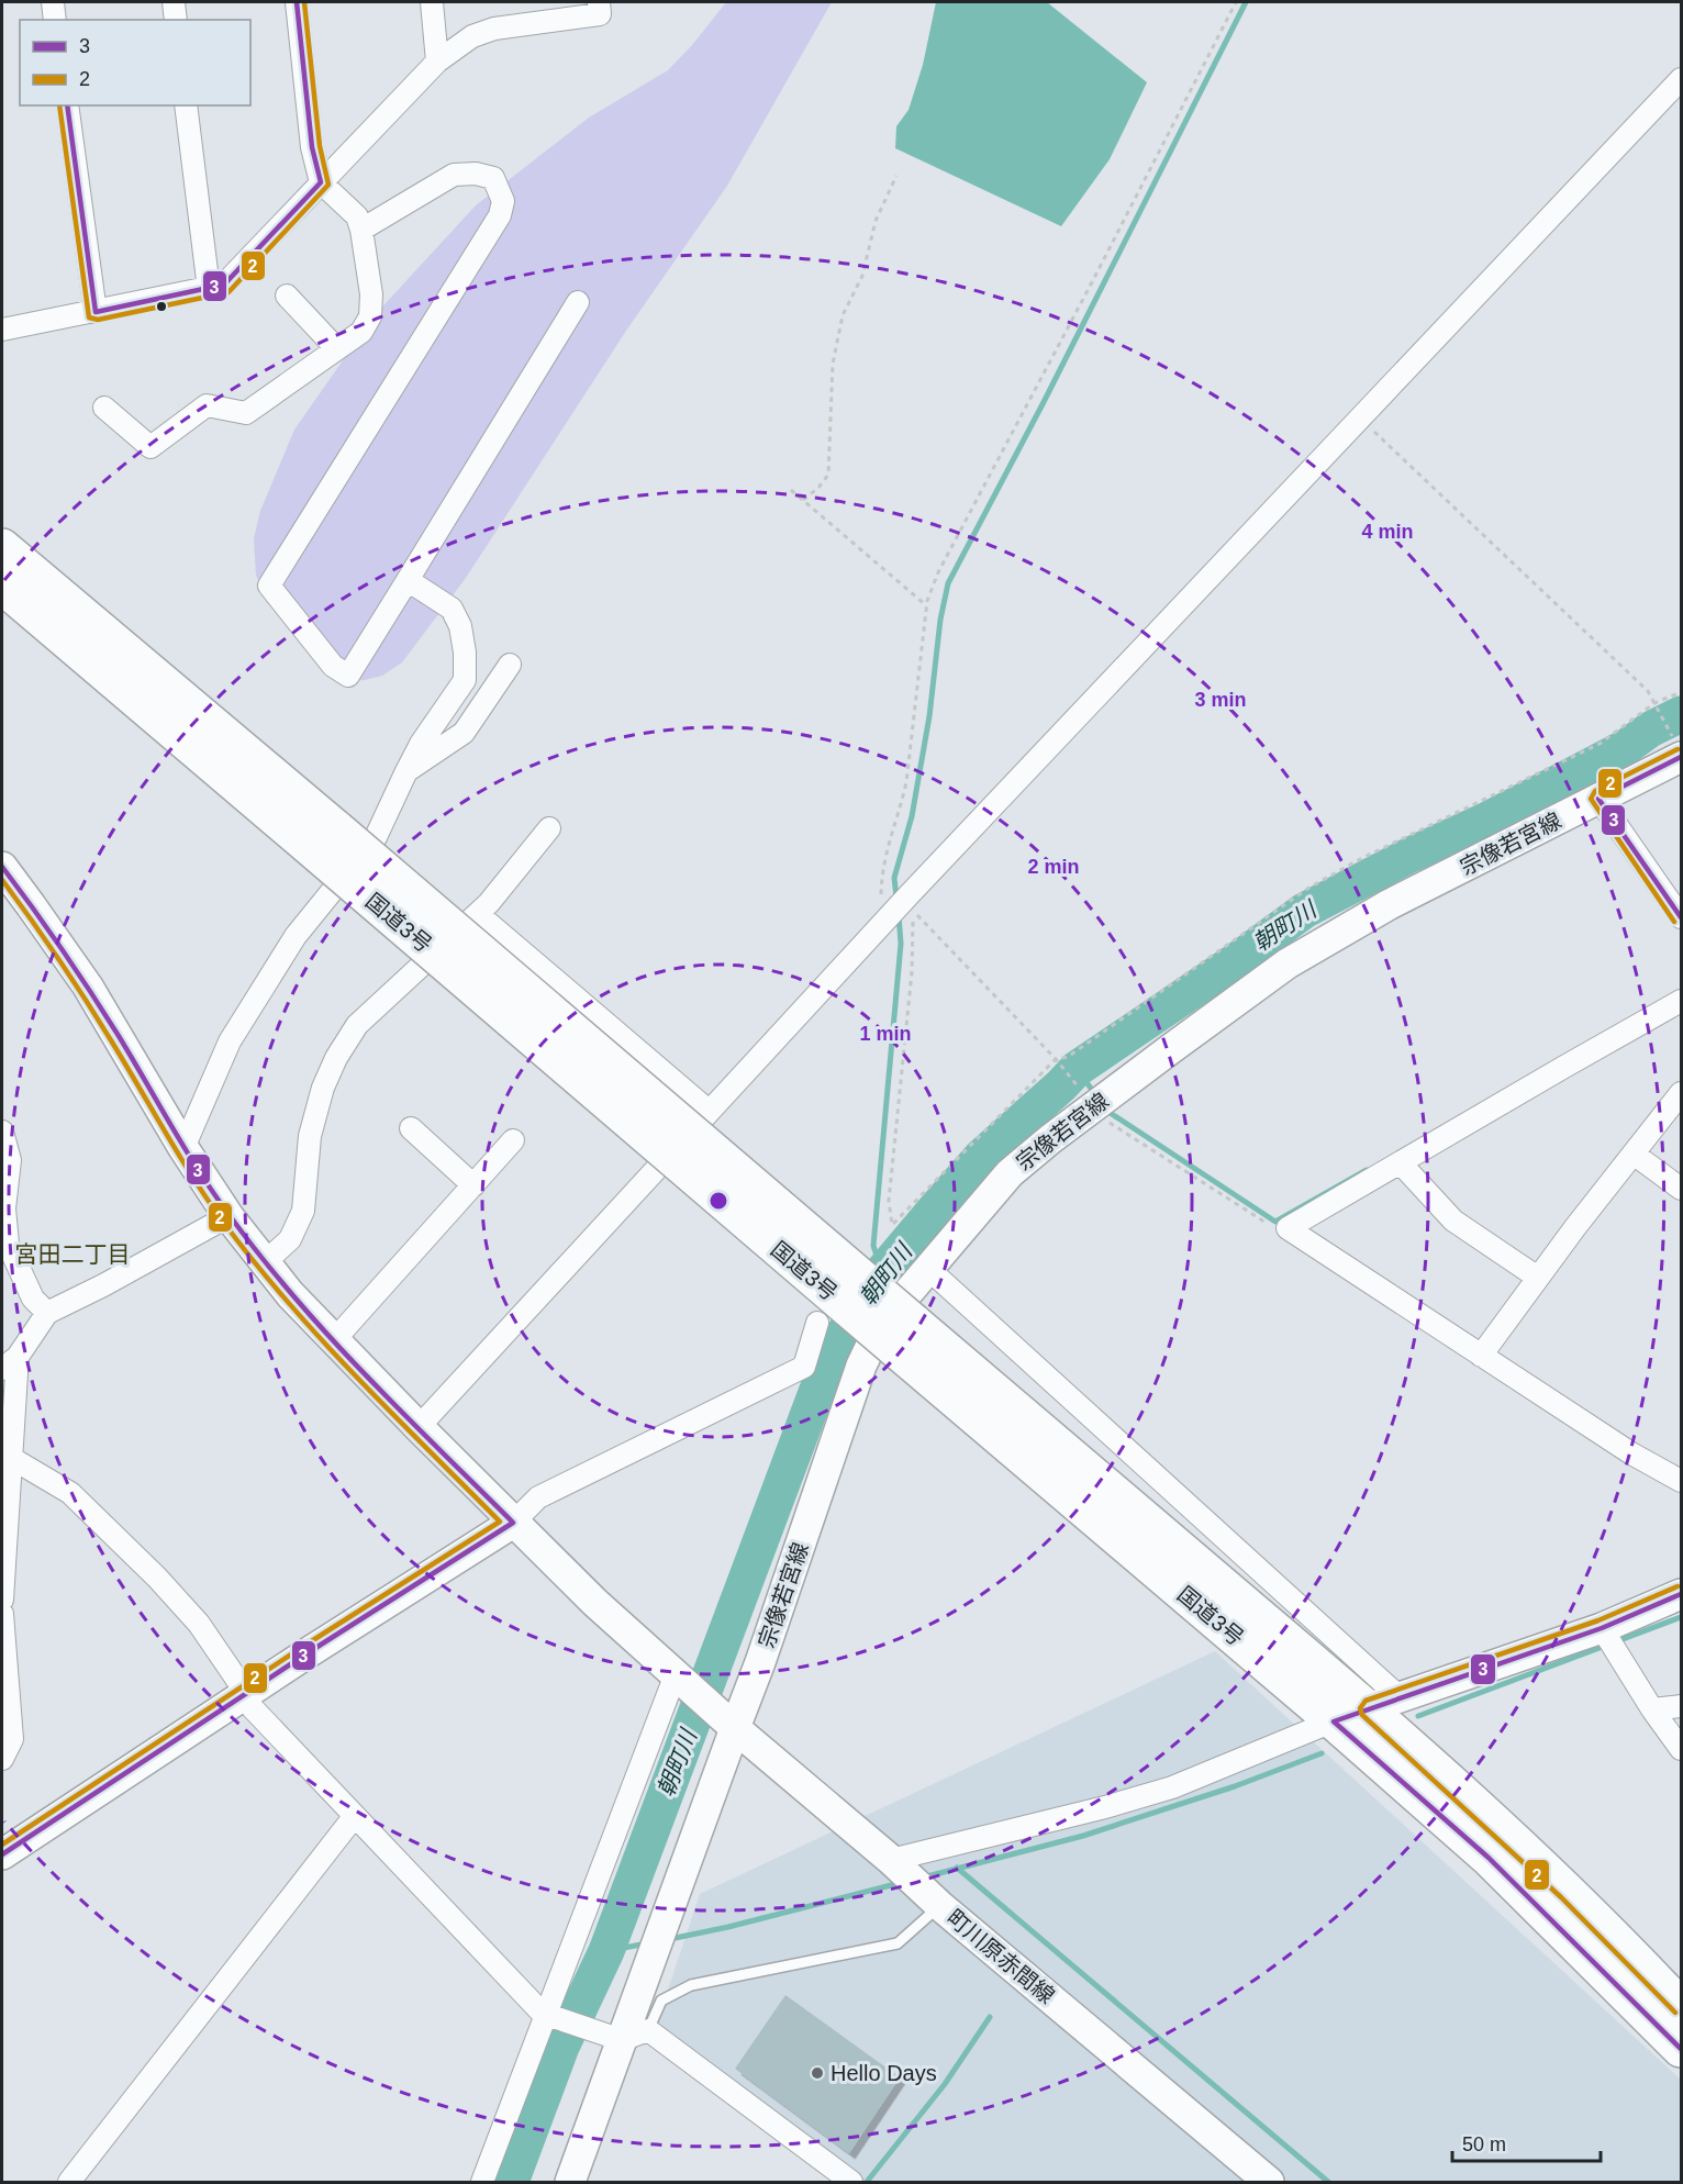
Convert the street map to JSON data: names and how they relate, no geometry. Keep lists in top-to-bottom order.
{
  "streets": {
    "highway": ["国道3号"],
    "main road": ["宗像若宮線", "町川原赤間線"]
  },
  "crossings": [
    ["宗像若宮線", "町川原赤間線"]
  ],
  "districts": ["宮田二丁目"],
  "water": ["朝町川"],
  "places": ["Hello Days"],
  "lines": ["transit line 3", "transit line 2"],
  "legend": ["3", "2"],
  "scale_bar": "50 m",
  "rings": [
    "4 min",
    "3 min",
    "2 min",
    "1 min"
  ]
}
